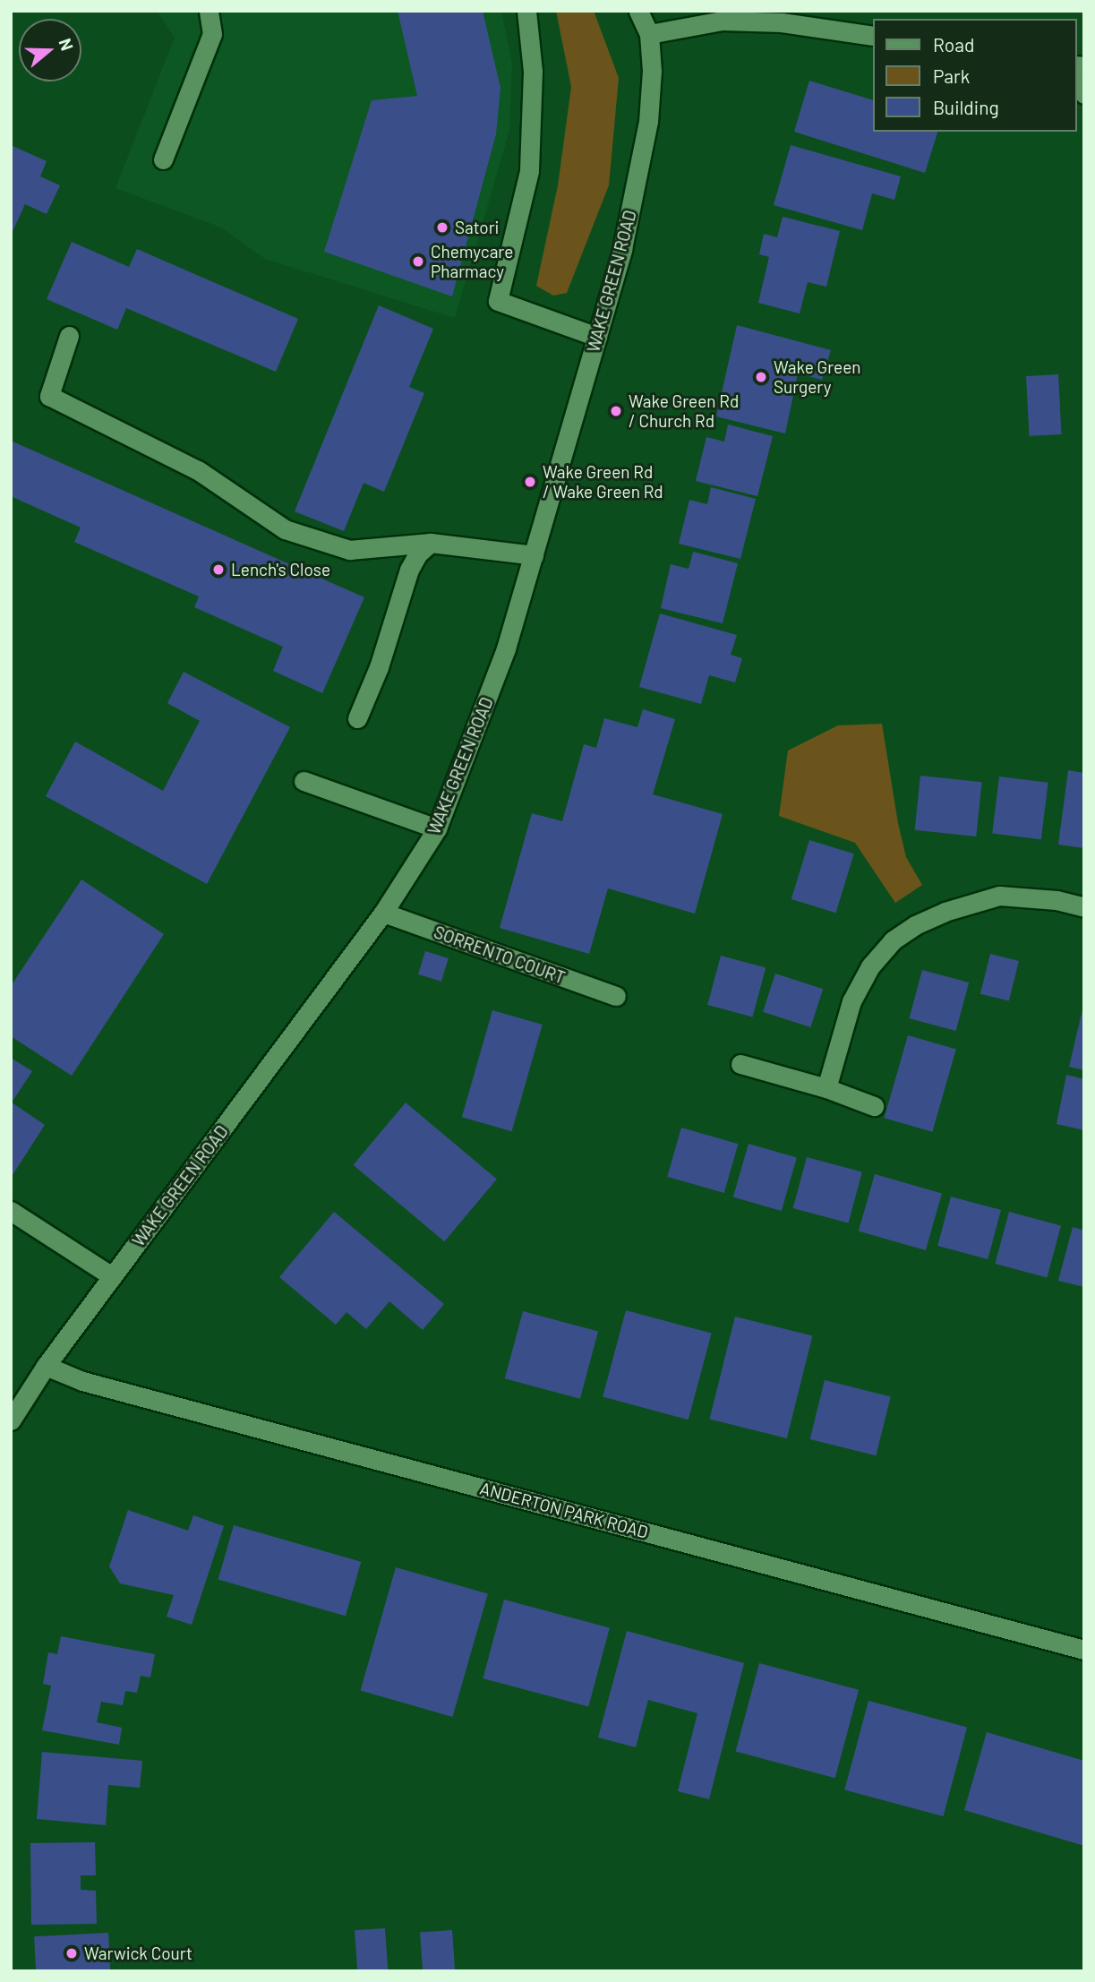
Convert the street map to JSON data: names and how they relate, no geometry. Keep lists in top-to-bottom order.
{
  "streets": {
    "street": ["WAKE GREEN ROAD", "SORRENTO COURT", "ANDERTON PARK ROAD"]
  },
  "crossings": [
    ["WAKE GREEN ROAD", "SORRENTO COURT"],
    ["WAKE GREEN ROAD", "ANDERTON PARK ROAD"]
  ],
  "places": [
    "Satori",
    "Chemycare Pharmacy",
    "Wake Green Surgery",
    "Wake Green Rd / Church Rd",
    "Wake Green Rd / Wake Green Rd",
    "Lench's Close",
    "Warwick Court"
  ],
  "legend": ["Road", "Park", "Building"],
  "north": "right"
}
